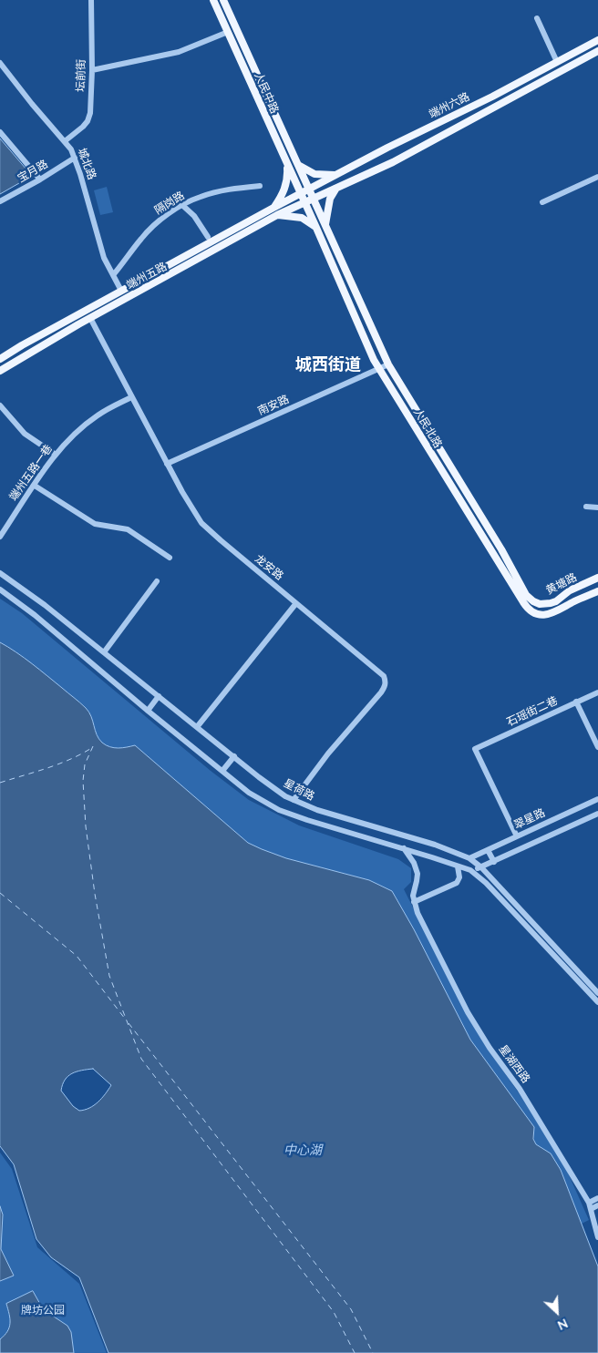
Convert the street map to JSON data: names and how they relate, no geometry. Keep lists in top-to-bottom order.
{
  "streets": {
    "main road": [
      "人民中路",
      "端州六路",
      "端州五路",
      "人民北路",
      "黄塘路"
    ],
    "street": [
      "坛前街",
      "城北路",
      "宝月路",
      "隔岗路",
      "南安路",
      "端州五路一巷",
      "龙安路",
      "石瑶街二巷",
      "星荷路",
      "翠星路",
      "星湖西路"
    ]
  },
  "crossings": [
    ["坛前街", "城北路"],
    ["人民中路", "端州六路"],
    ["人民中路", "端州五路"],
    ["人民中路", "人民北路"],
    ["端州六路", "端州五路"],
    ["端州六路", "人民北路"],
    ["城北路", "宝月路"],
    ["城北路", "隔岗路"],
    ["城北路", "端州五路"],
    ["端州五路", "人民北路"],
    ["端州五路", "龙安路"],
    ["南安路", "人民北路"],
    ["南安路", "龙安路"],
    ["人民北路", "黄塘路"],
    ["端州五路一巷", "龙安路"],
    ["龙安路", "星荷路"],
    ["石瑶街二巷", "翠星路"],
    ["星荷路", "翠星路"]
  ],
  "districts": ["城西街道"],
  "water": ["中心湖"],
  "parks": ["牌坊公园"],
  "north": "bottom right"
}
